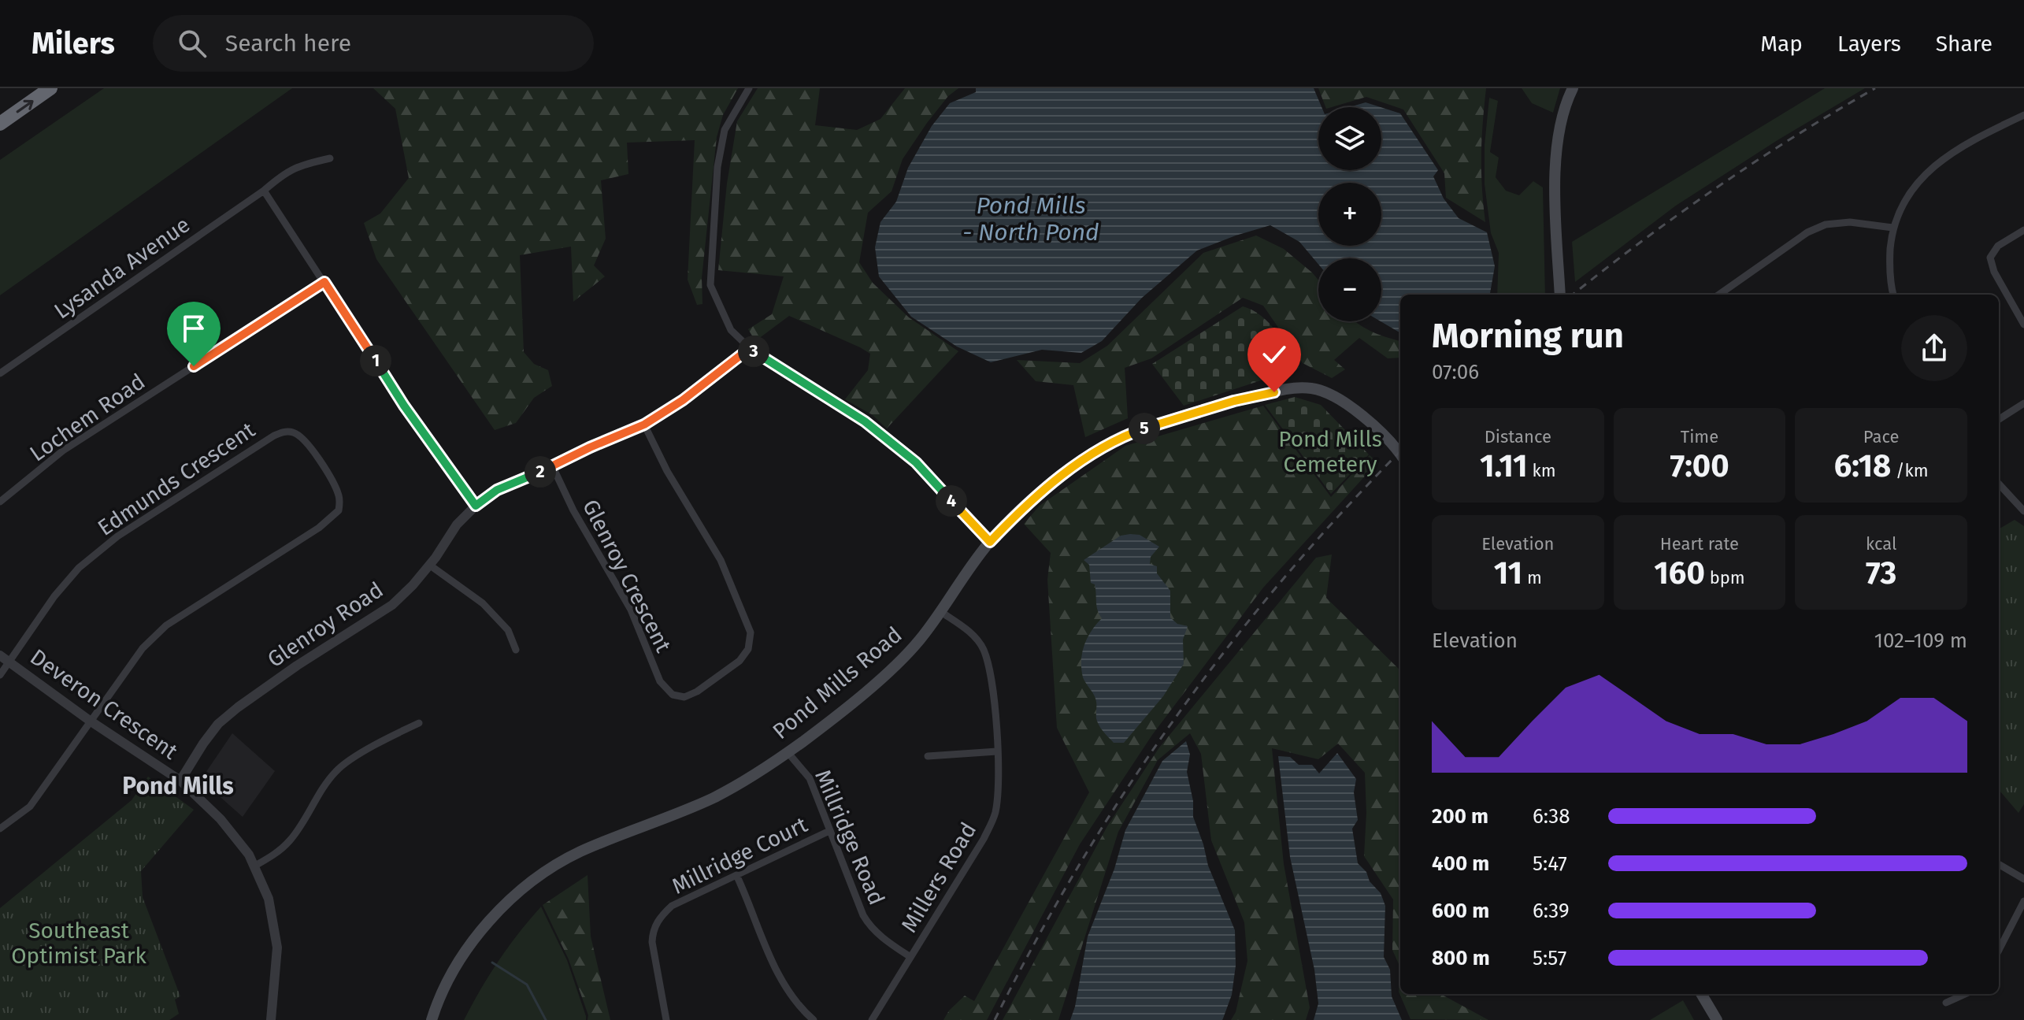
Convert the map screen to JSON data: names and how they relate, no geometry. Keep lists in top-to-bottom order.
{
  "streets": {
    "main road": ["Pond Mills Road"],
    "street": [
      "Lysanda Avenue",
      "Lochem Road",
      "Edmunds Crescent",
      "Glenroy Crescent",
      "Glenroy Road",
      "Deveron Crescent",
      "Millridge Road",
      "Millridge Court",
      "Millers Road"
    ]
  },
  "crossings": [
    ["Edmunds Crescent", "Deveron Crescent"],
    ["Glenroy Crescent", "Glenroy Road"],
    ["Glenroy Road", "Deveron Crescent"],
    ["Pond Mills Road", "Millridge Road"],
    ["Pond Mills Road", "Millers Road"],
    ["Millridge Road", "Millridge Court"],
    ["Millridge Road", "Millers Road"]
  ],
  "districts": ["Pond Mills"],
  "water": ["Pond Mills - North Pond"],
  "parks": ["Pond Mills Cemetery", "Southeast Optimist Park"],
  "page": {
    "header": "Milers",
    "search": "Search here",
    "nav": ["Map", "Layers", "Share"],
    "map_buttons": ["+", "−"],
    "heading": ["Morning run", "07:06"],
    "pins": [
      "3",
      "1",
      "5",
      "2",
      "4"
    ],
    "stats": [
      ["Distance", "1.11 km"],
      ["Time", "7:00"],
      ["Pace", "6:18 /km"],
      ["Elevation", "11 m"],
      ["Heart rate", "160 bpm"],
      ["kcal", "73"]
    ],
    "chart": ["Elevation", "102–109 m"],
    "list": [
      {
        "name": "200 m",
        "note": "6:38"
      },
      {
        "name": "400 m",
        "note": "5:47"
      },
      {
        "name": "600 m",
        "note": "6:39"
      },
      {
        "name": "800 m",
        "note": "5:57"
      }
    ]
  }
}
